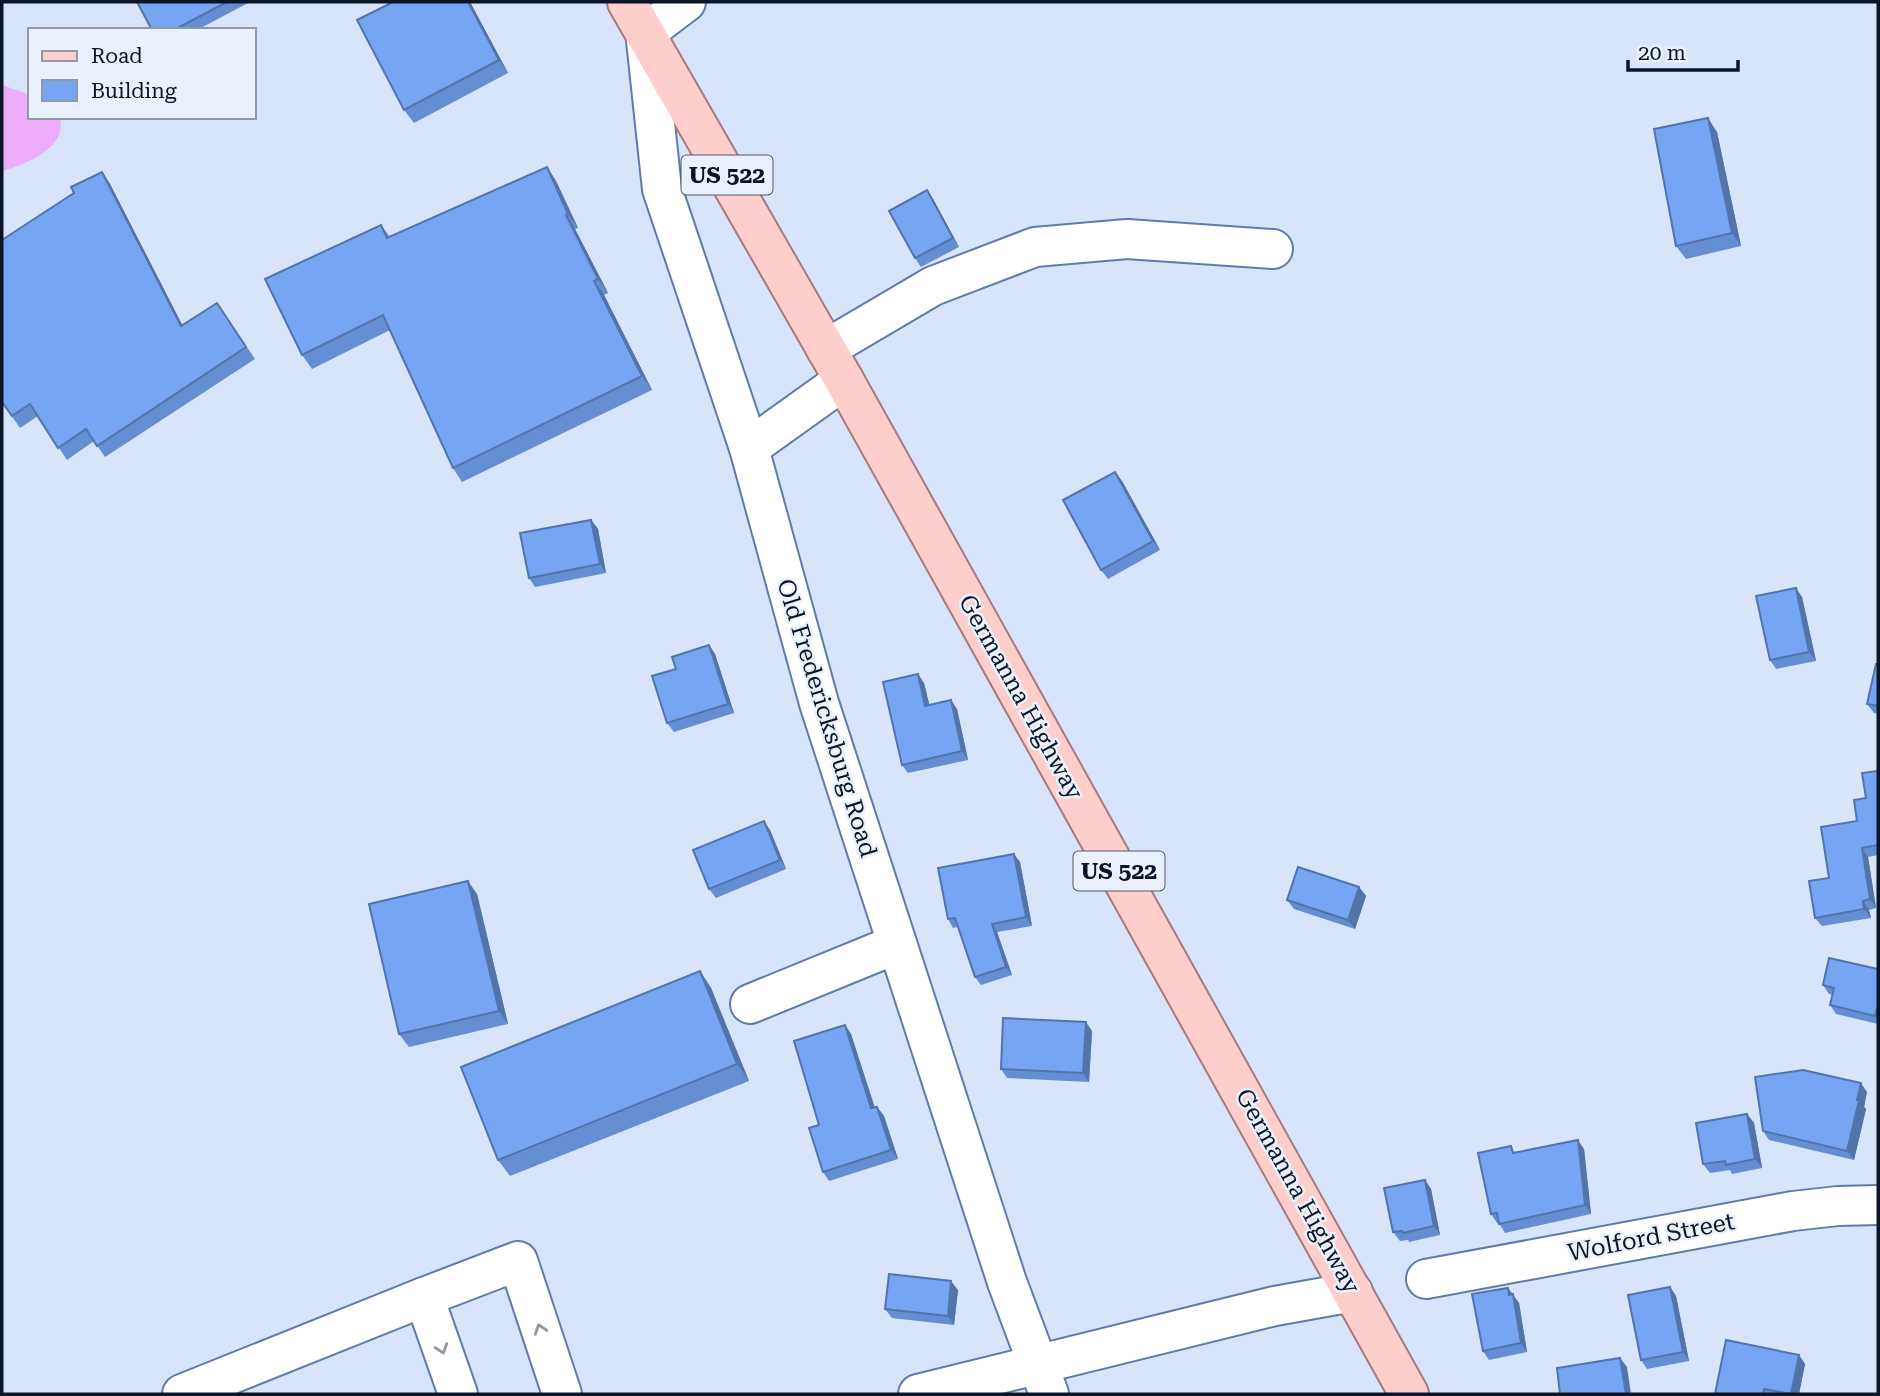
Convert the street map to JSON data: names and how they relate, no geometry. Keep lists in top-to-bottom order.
{
  "streets": {
    "main road": ["US 522", "Germanna Highway"],
    "street": ["Old Fredericksburg Road", "Wolford Street"]
  },
  "crossings": [
    ["Germanna Highway", "Old Fredericksburg Road"]
  ],
  "legend": ["Road", "Building"],
  "scale_bar": "20 m"
}
